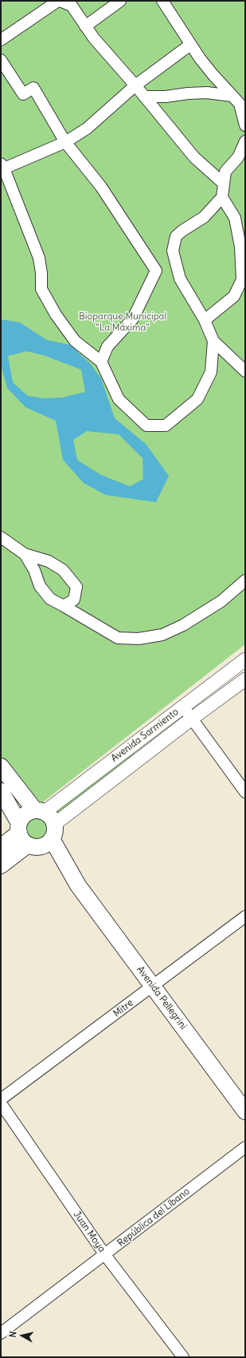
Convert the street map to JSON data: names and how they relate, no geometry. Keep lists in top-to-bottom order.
{
  "streets": {
    "main road": ["Avenida Pellegrini"],
    "street": [
      "Avenida Sarmiento",
      "Mitre",
      "República del Líbano",
      "Juan Moya"
    ]
  },
  "crossings": [
    ["Avenida Sarmiento", "Avenida Pellegrini"],
    ["Avenida Pellegrini", "Mitre"],
    ["República del Líbano", "Juan Moya"]
  ],
  "parks": ["Bioparque Municipal “La Máxima”"],
  "north": "left"
}
